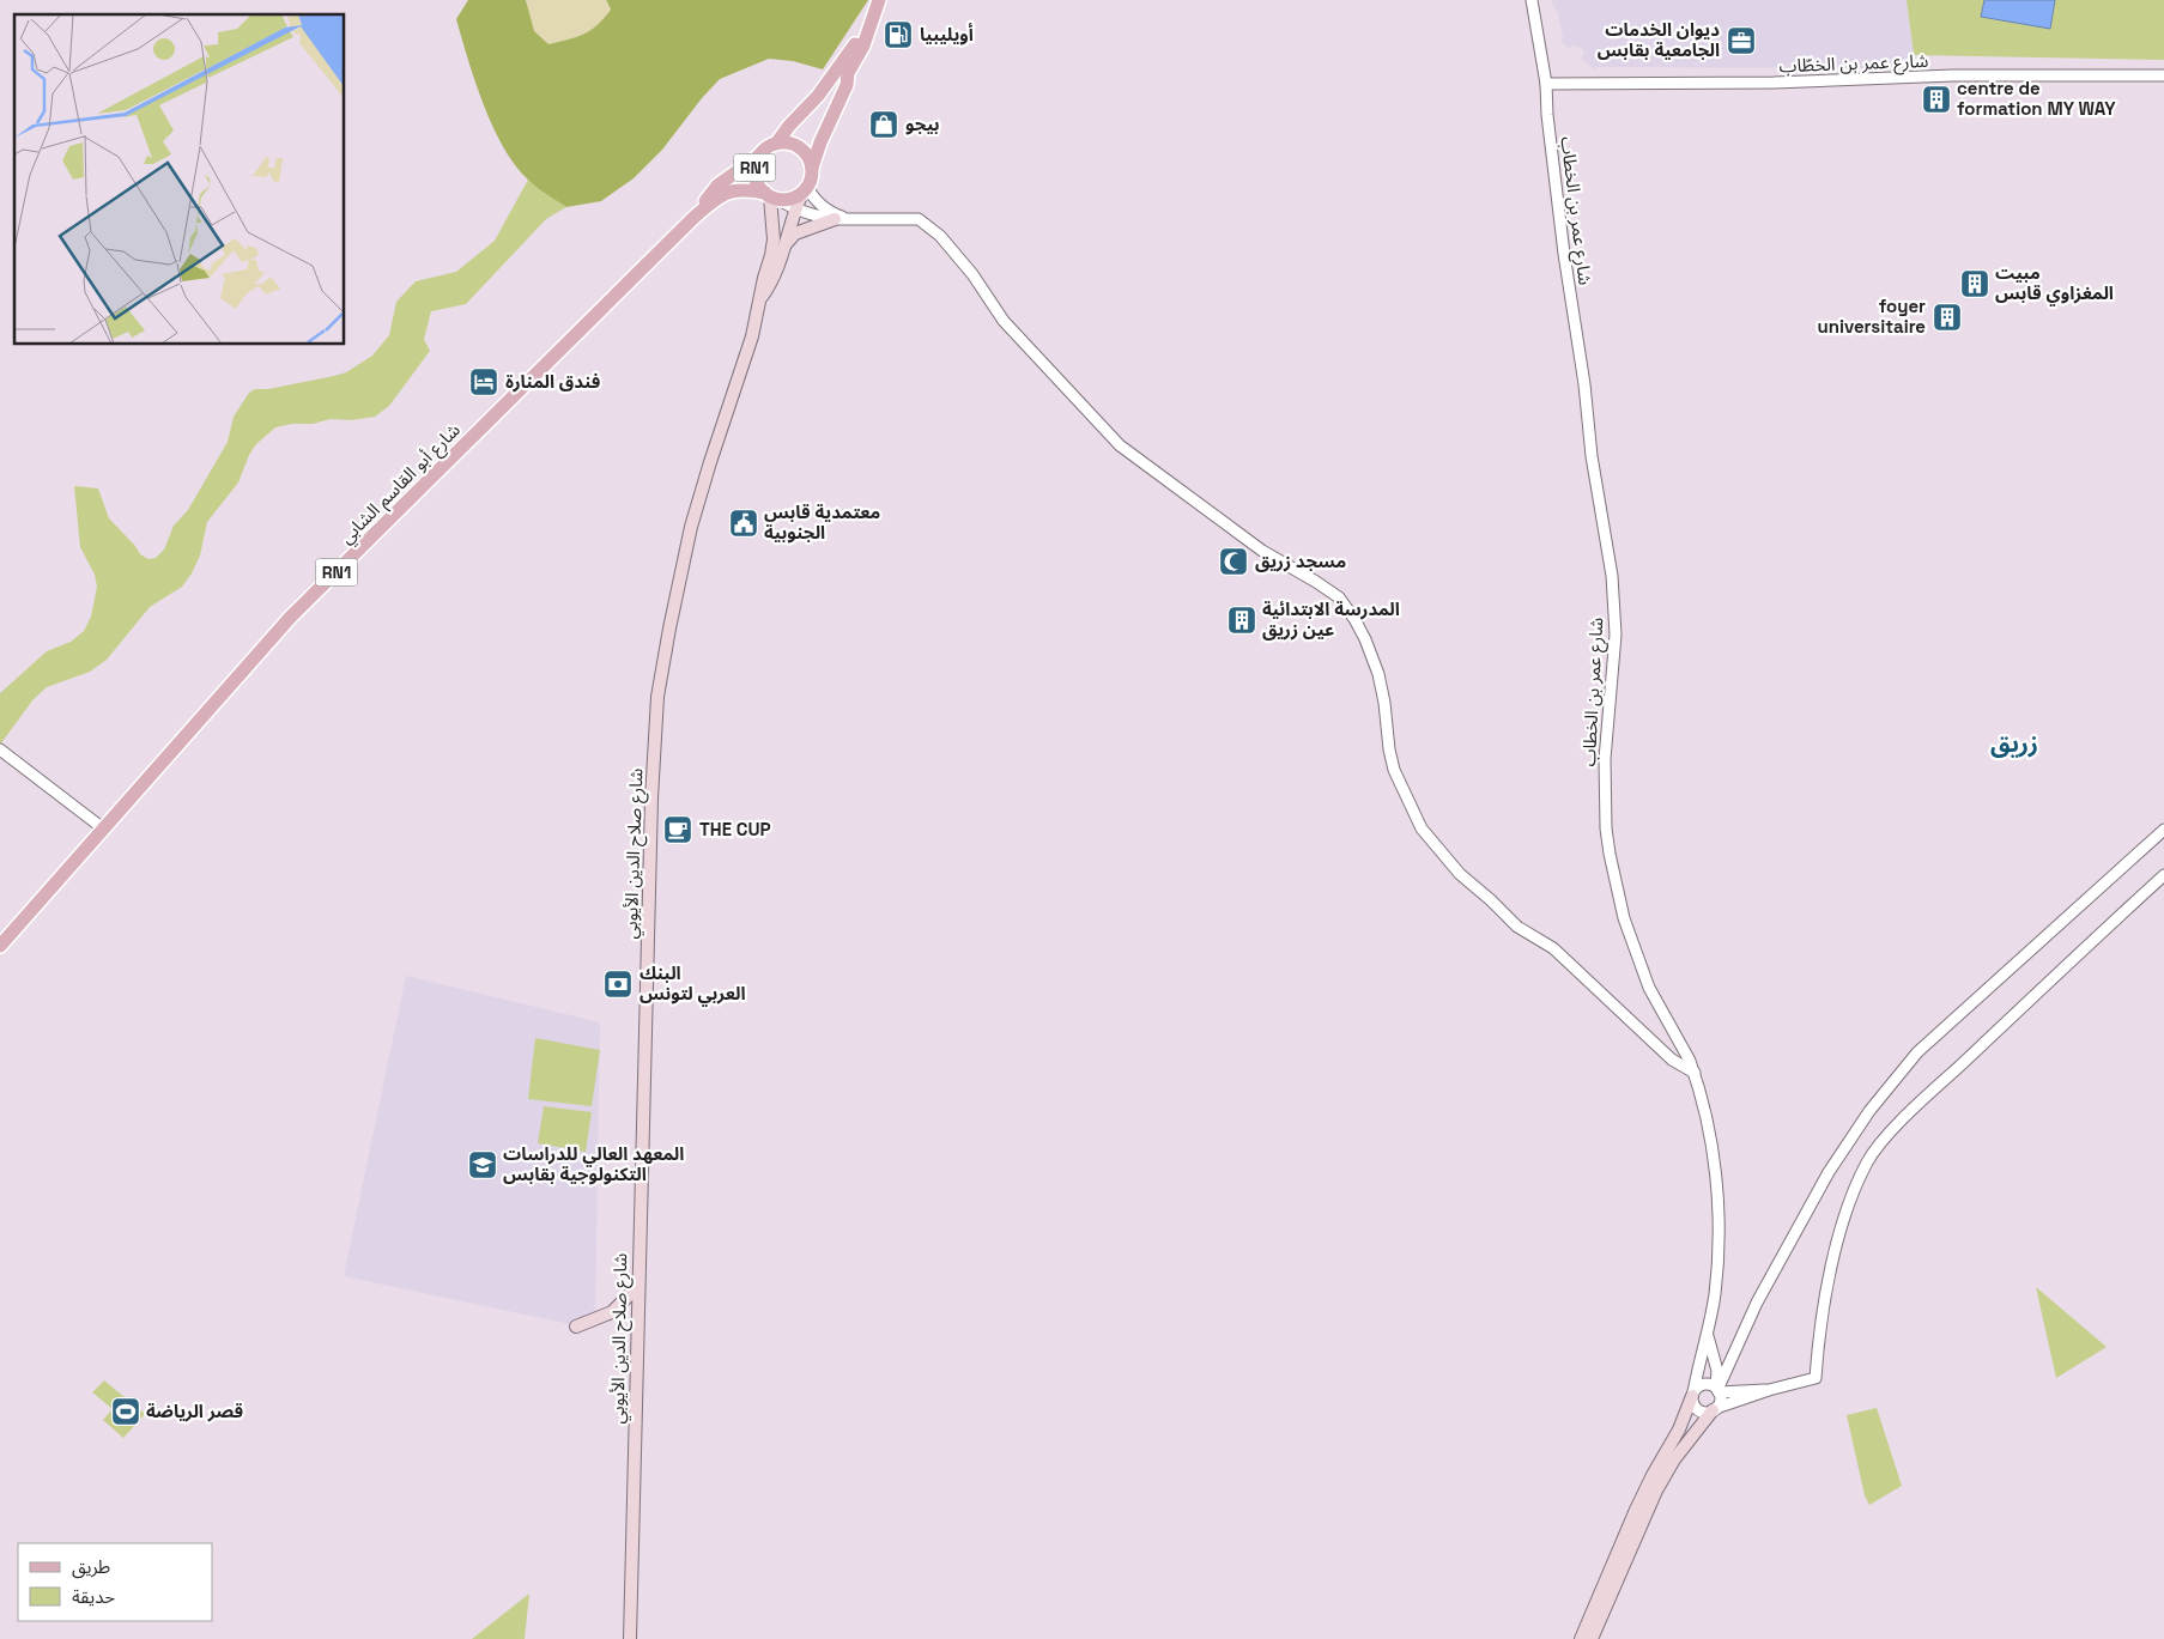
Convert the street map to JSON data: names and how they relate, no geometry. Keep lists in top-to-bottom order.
{
  "streets": {
    "main road": ["RN1", "شارع أبو القاسم الشابي", "شارع صلاح الدين الأيوبي"],
    "street": ["شارع عمر بن الخطّاب", "شارع عمر بن الخطاب"]
  },
  "crossings": [
    ["شارع عمر بن الخطّاب", "شارع عمر بن الخطاب"],
    ["RN1", "شارع أبو القاسم الشابي"],
    ["RN1", "شارع صلاح الدين الأيوبي"],
    ["شارع أبو القاسم الشابي", "شارع صلاح الدين الأيوبي"]
  ],
  "districts": ["زريق"],
  "places": {
    "fuel station": ["أويليبيا"],
    "office": ["ديوان الخدمات الجامعية بقابس"],
    "building": [
      "centre de formation MY WAY",
      "مبيت المغزاوي قابس",
      "foyer universitaire",
      "المدرسة الابتدائية عين زريق"
    ],
    "shop": ["بيجو"],
    "hotel": ["فندق المنارة"],
    "public building": ["معتمدية قابس الجنوبية"],
    "mosque": ["مسجد زريق"],
    "cafe": ["THE CUP"],
    "bank": ["البنك العربي لتونس"],
    "school or university": ["المعهد العالي للدراسات التكنولوجية بقابس"],
    "sports": ["قصر الرياضة"]
  },
  "legend": ["طريق", "حديقة"]
}
